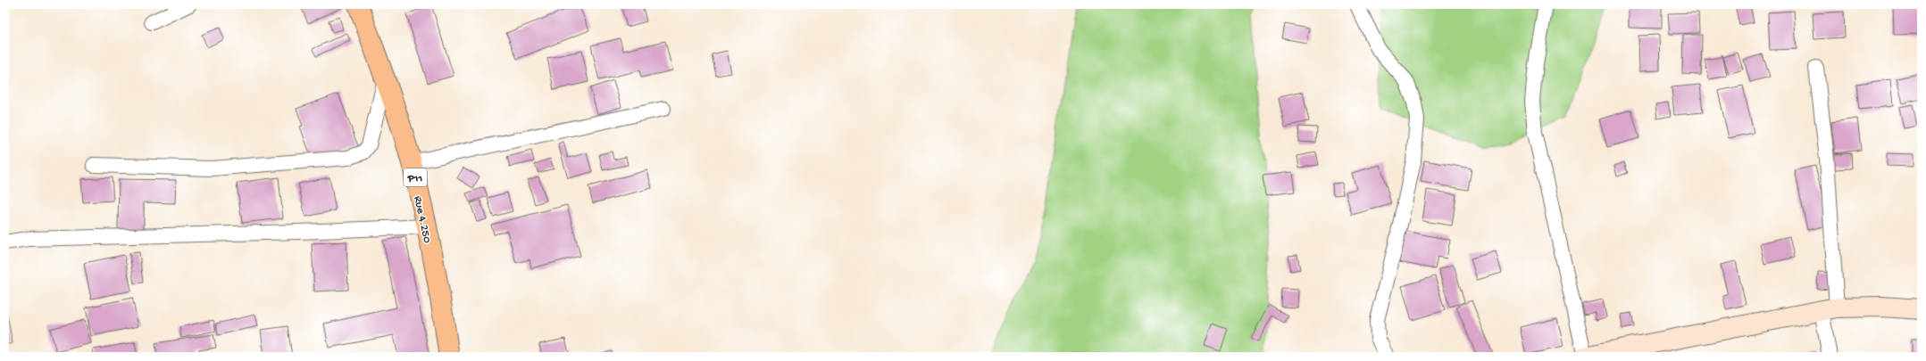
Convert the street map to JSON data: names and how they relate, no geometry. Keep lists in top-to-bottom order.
{
  "streets": {
    "main road": ["P11", "Rue 4.250"]
  }
}
